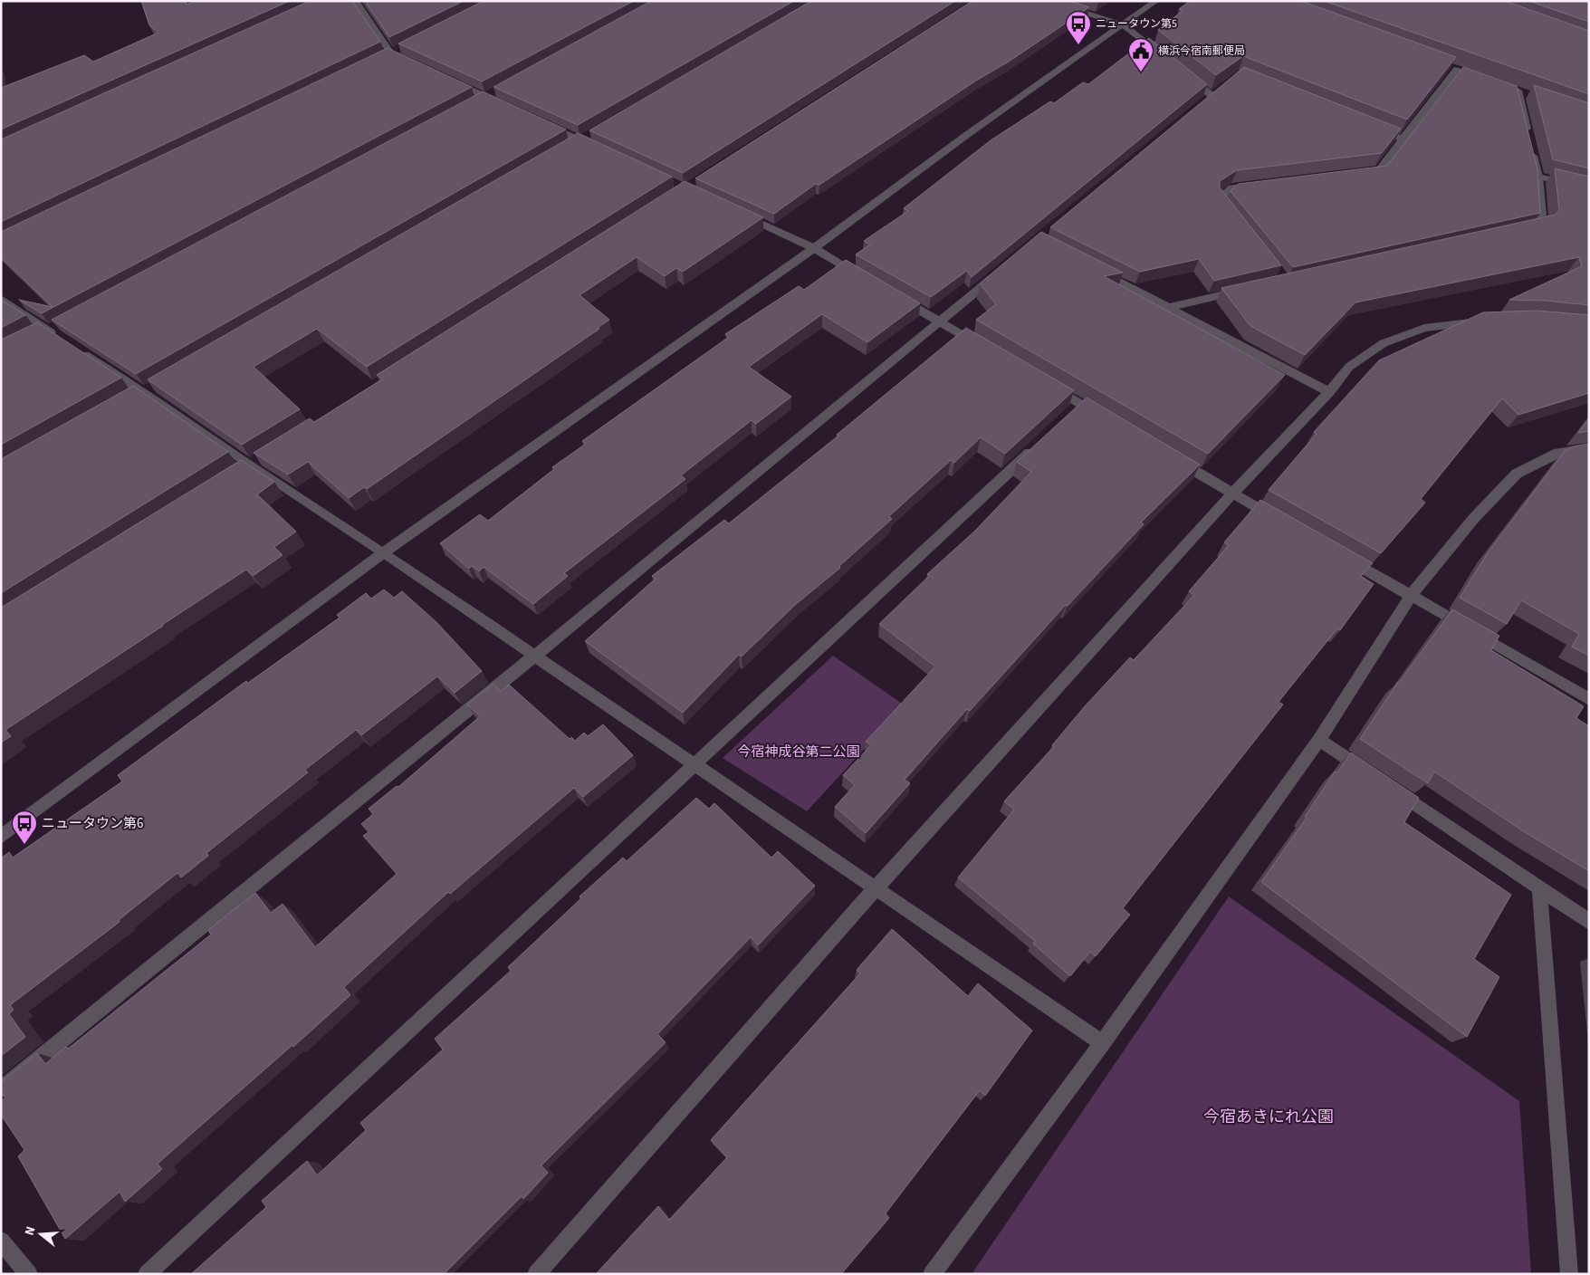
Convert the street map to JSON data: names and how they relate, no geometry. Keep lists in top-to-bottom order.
{
  "parks": ["今宿神成谷第二公園", "今宿あきにれ公園"],
  "places": {
    "bus stop": ["ニュータウン第5", "ニュータウン第6"],
    "public building": ["横浜今宿南郵便局"]
  },
  "north": "left"
}
